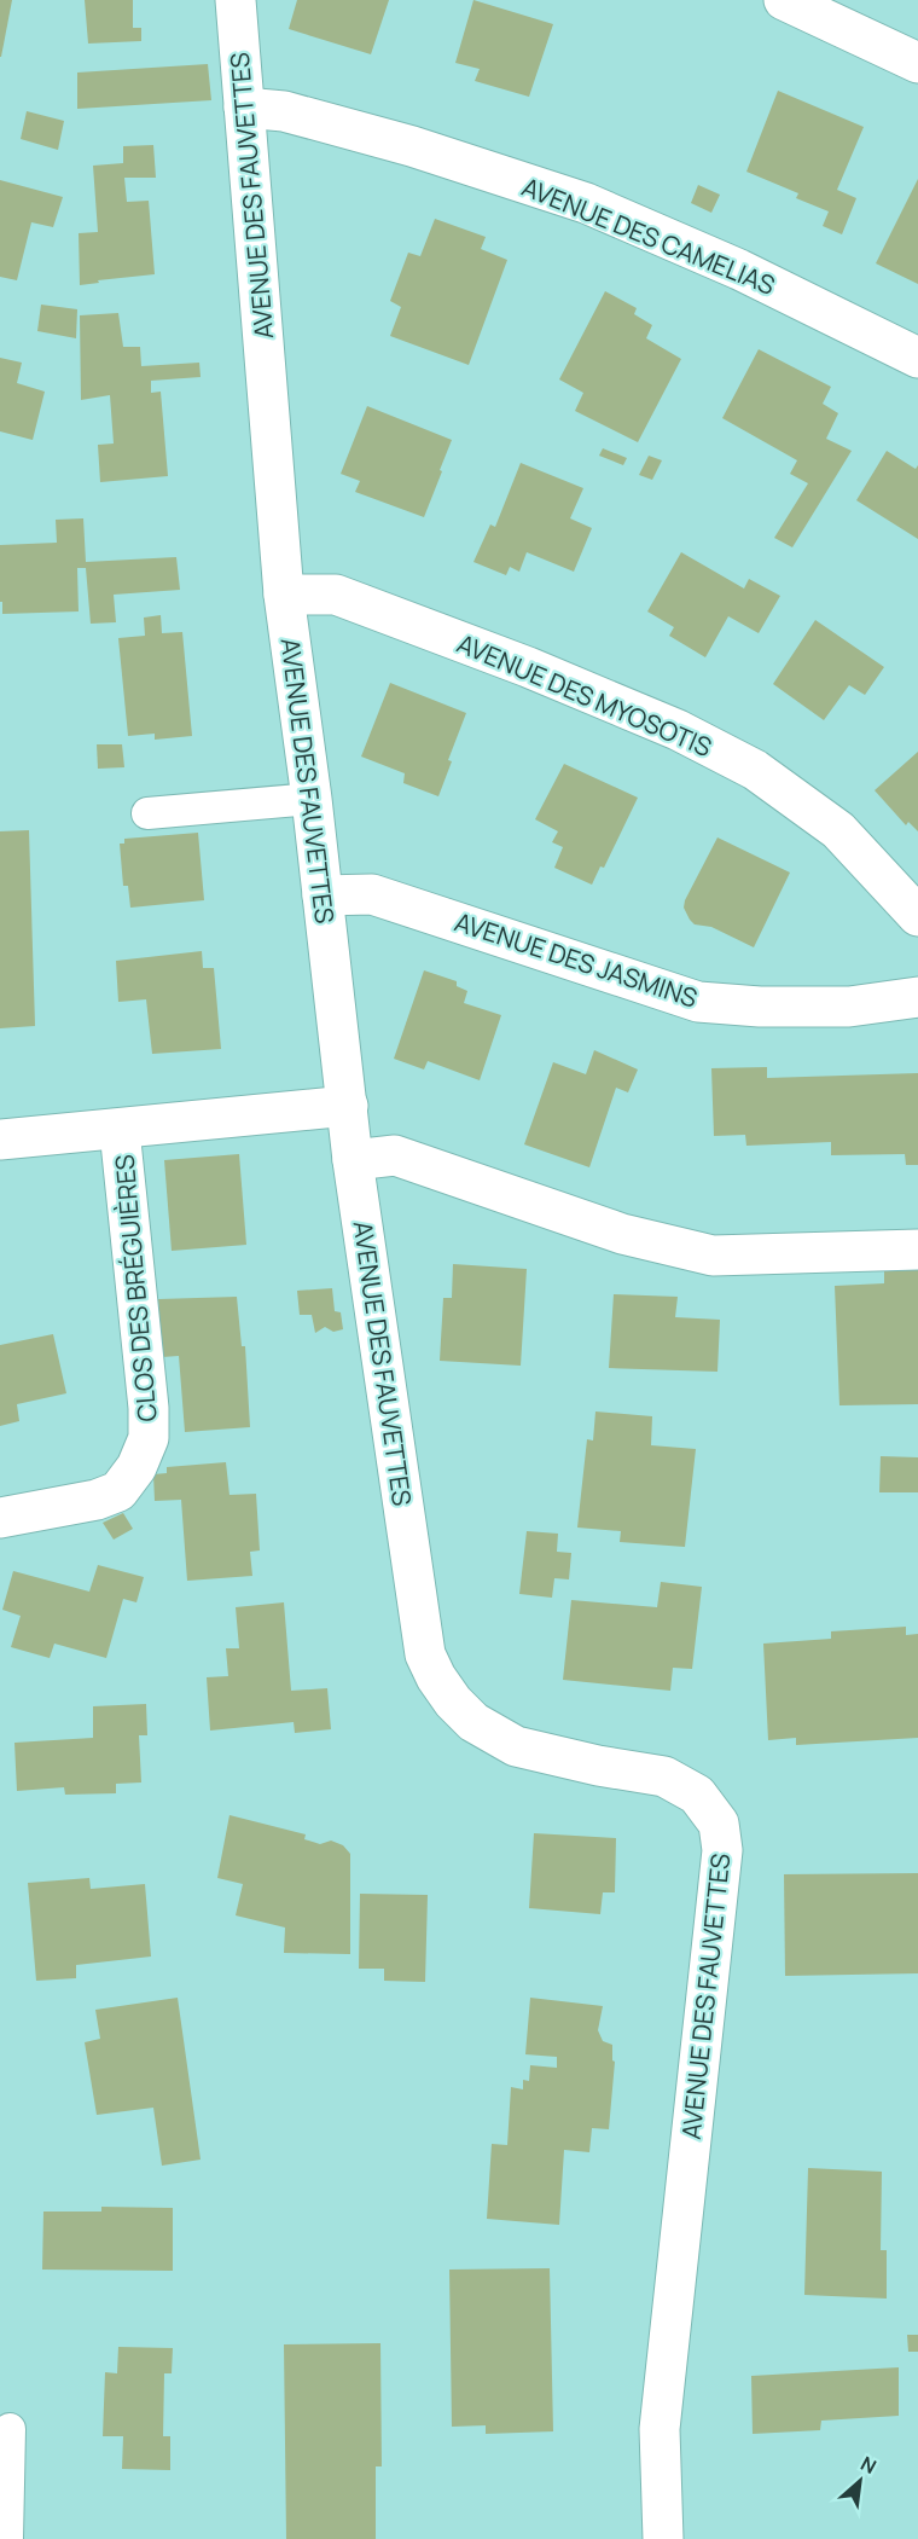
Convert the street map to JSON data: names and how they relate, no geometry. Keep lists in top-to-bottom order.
{
  "streets": {
    "street": [
      "AVENUE DES FAUVETTES",
      "AVENUE DES CAMELIAS",
      "AVENUE DES MYOSOTIS",
      "AVENUE DES JASMINS",
      "CLOS DES BRÉGUIÈRES"
    ]
  },
  "crossings": [
    ["AVENUE DES FAUVETTES", "AVENUE DES CAMELIAS"],
    ["AVENUE DES FAUVETTES", "AVENUE DES MYOSOTIS"],
    ["AVENUE DES FAUVETTES", "AVENUE DES JASMINS"]
  ],
  "north": "top right"
}
